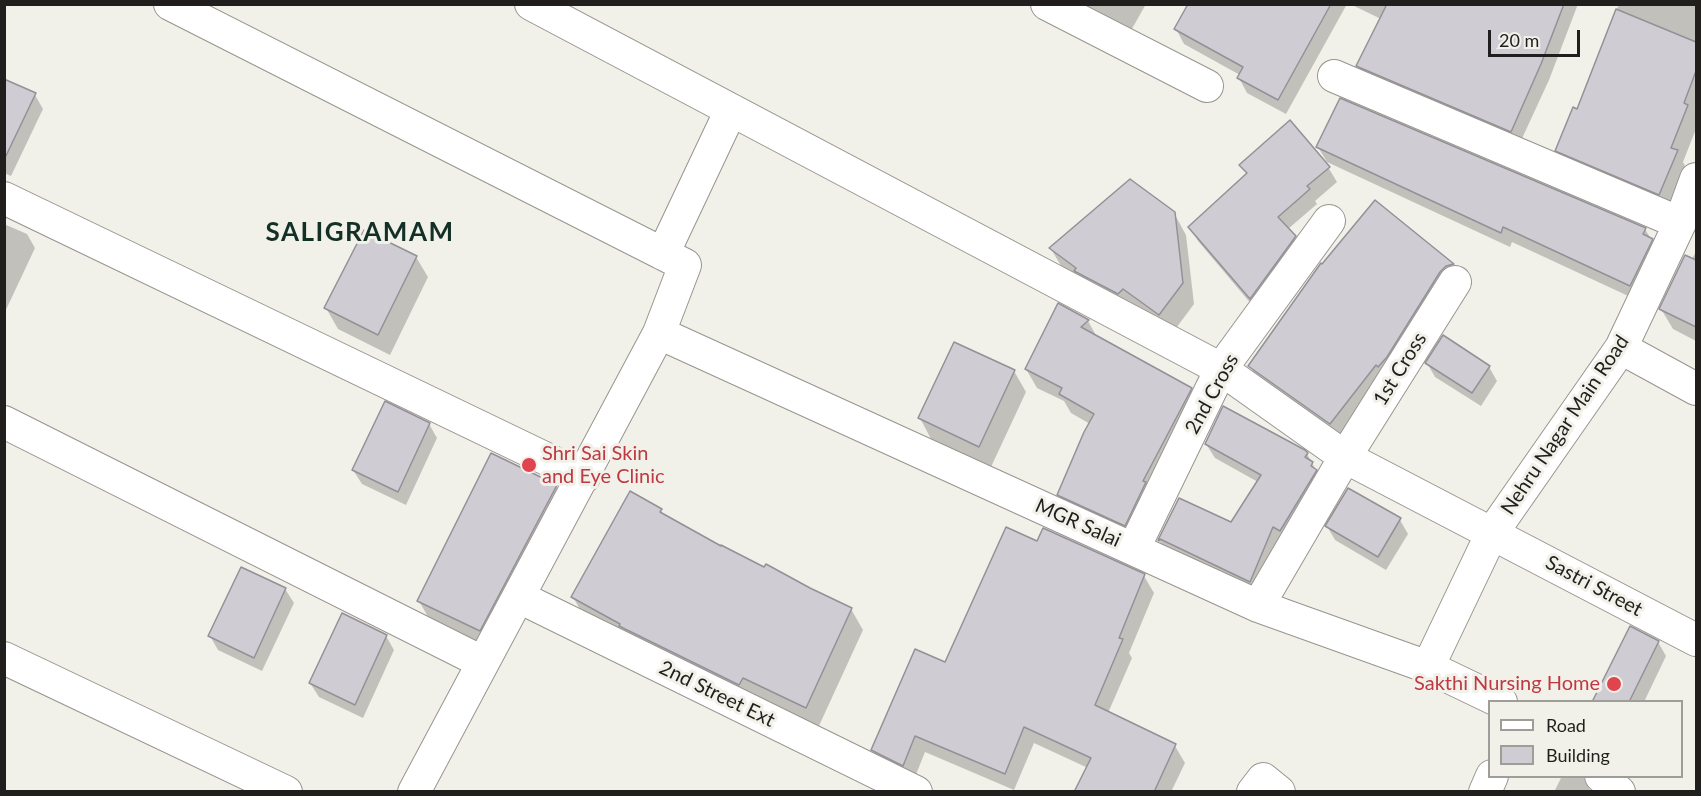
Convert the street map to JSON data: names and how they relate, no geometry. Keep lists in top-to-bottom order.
{
  "streets": {
    "street": [
      "1st Cross",
      "2nd Cross",
      "Nehru Nagar Main Road",
      "MGR Salai",
      "Sastri Street",
      "2nd Street Ext"
    ]
  },
  "crossings": [
    ["1st Cross", "MGR Salai"],
    ["1st Cross", "Sastri Street"],
    ["2nd Cross", "MGR Salai"],
    ["2nd Cross", "Sastri Street"],
    ["Nehru Nagar Main Road", "MGR Salai"],
    ["Nehru Nagar Main Road", "Sastri Street"]
  ],
  "districts": ["SALIGRAMAM"],
  "places": ["Shri Sai Skin and Eye Clinic", "Sakthi Nursing Home"],
  "legend": ["Road", "Building"],
  "scale_bar": "20 m"
}
